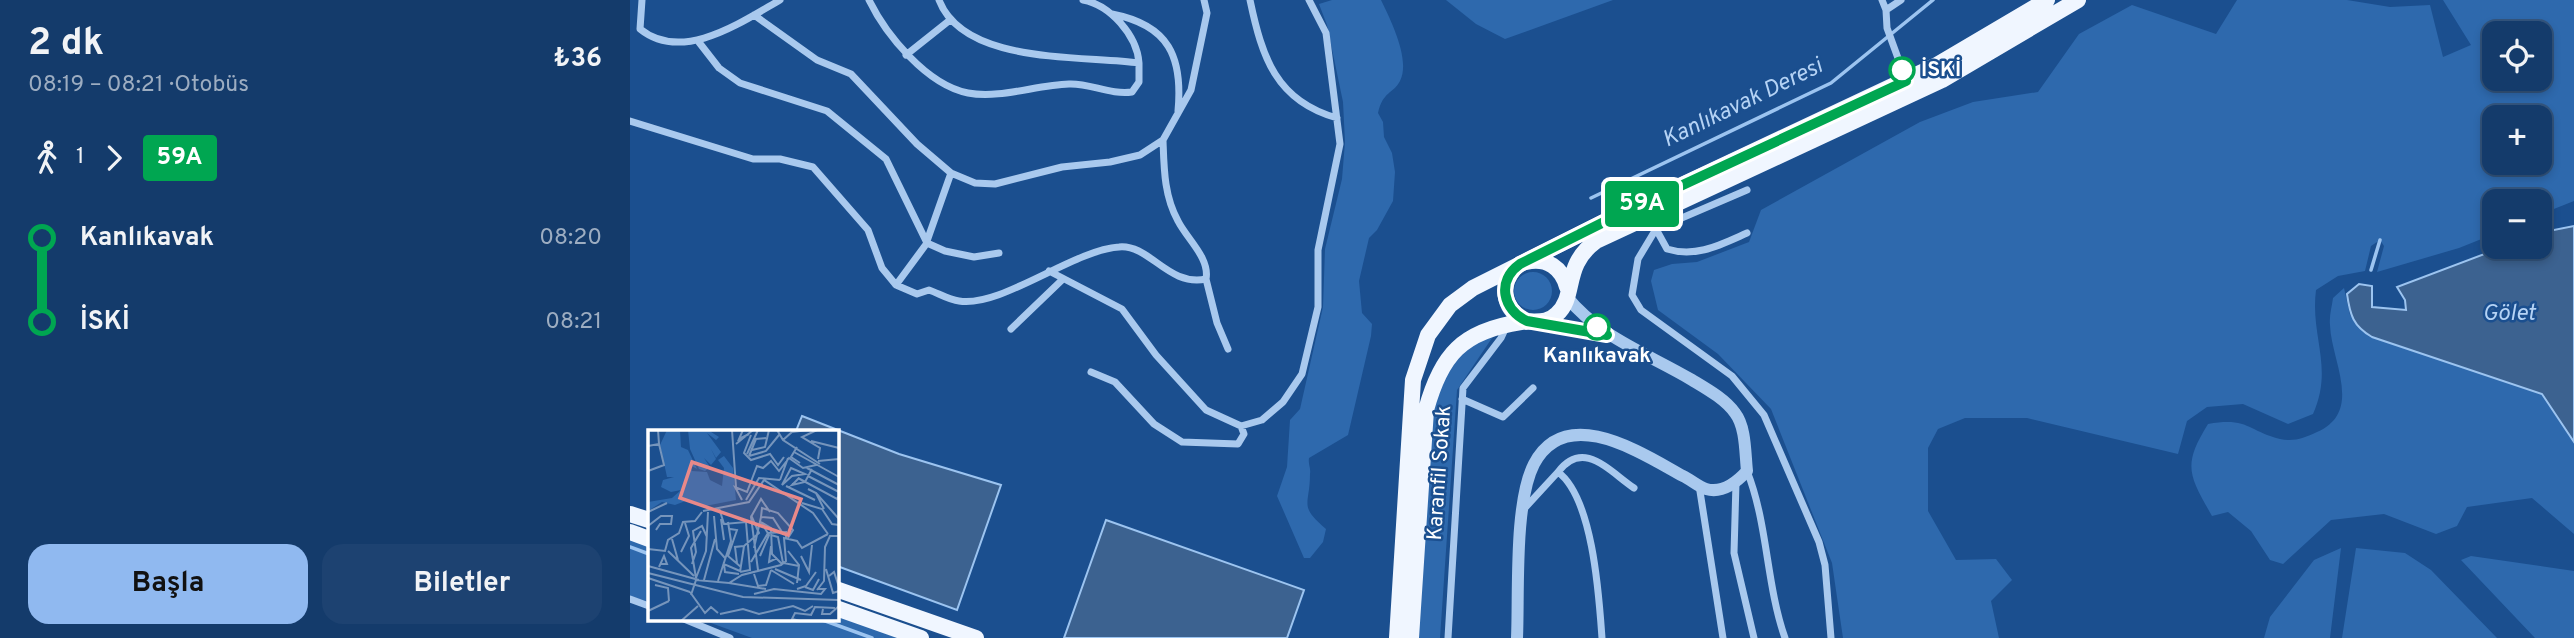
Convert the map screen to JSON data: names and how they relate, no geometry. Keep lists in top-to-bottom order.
{
  "streets": {
    "street": ["Karanfil Sokak"]
  },
  "water": ["Kanlıkavak Deresi", "Gölet"],
  "places": ["İSKİ", "Kanlıkavak"],
  "lines": ["bus line 59A"],
  "page": {
    "heading": ["2 dk", "08:19 – 08:21 · Otobüs", "₺36"],
    "on_map": "59A",
    "map_buttons": ["+", "−"],
    "legs": ["1", "59A"],
    "list": [
      {
        "name": "Kanlıkavak",
        "value": "08:20"
      },
      {
        "name": "İSKİ",
        "value": "08:21"
      }
    ],
    "buttons": ["Başla", "Biletler"]
  }
}
